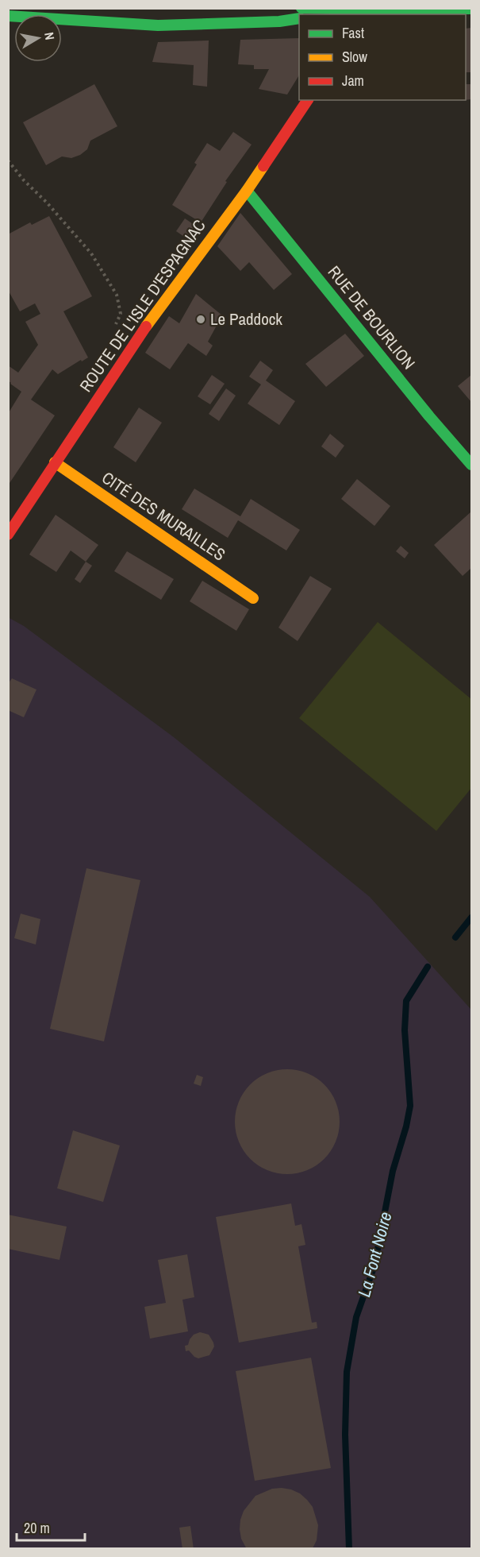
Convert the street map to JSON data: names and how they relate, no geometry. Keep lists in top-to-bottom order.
{
  "streets": {
    "street": ["ROUTE DE L'ISLE D'ESPAGNAC", "RUE DE BOURLION", "CITÉ DES MURAILLES"]
  },
  "crossings": [
    ["ROUTE DE L'ISLE D'ESPAGNAC", "RUE DE BOURLION"],
    ["ROUTE DE L'ISLE D'ESPAGNAC", "CITÉ DES MURAILLES"]
  ],
  "water": ["La Font Noire"],
  "places": ["Le Paddock"],
  "legend": ["Fast", "Slow", "Jam"],
  "scale_bar": "20 m",
  "north": "right"
}
